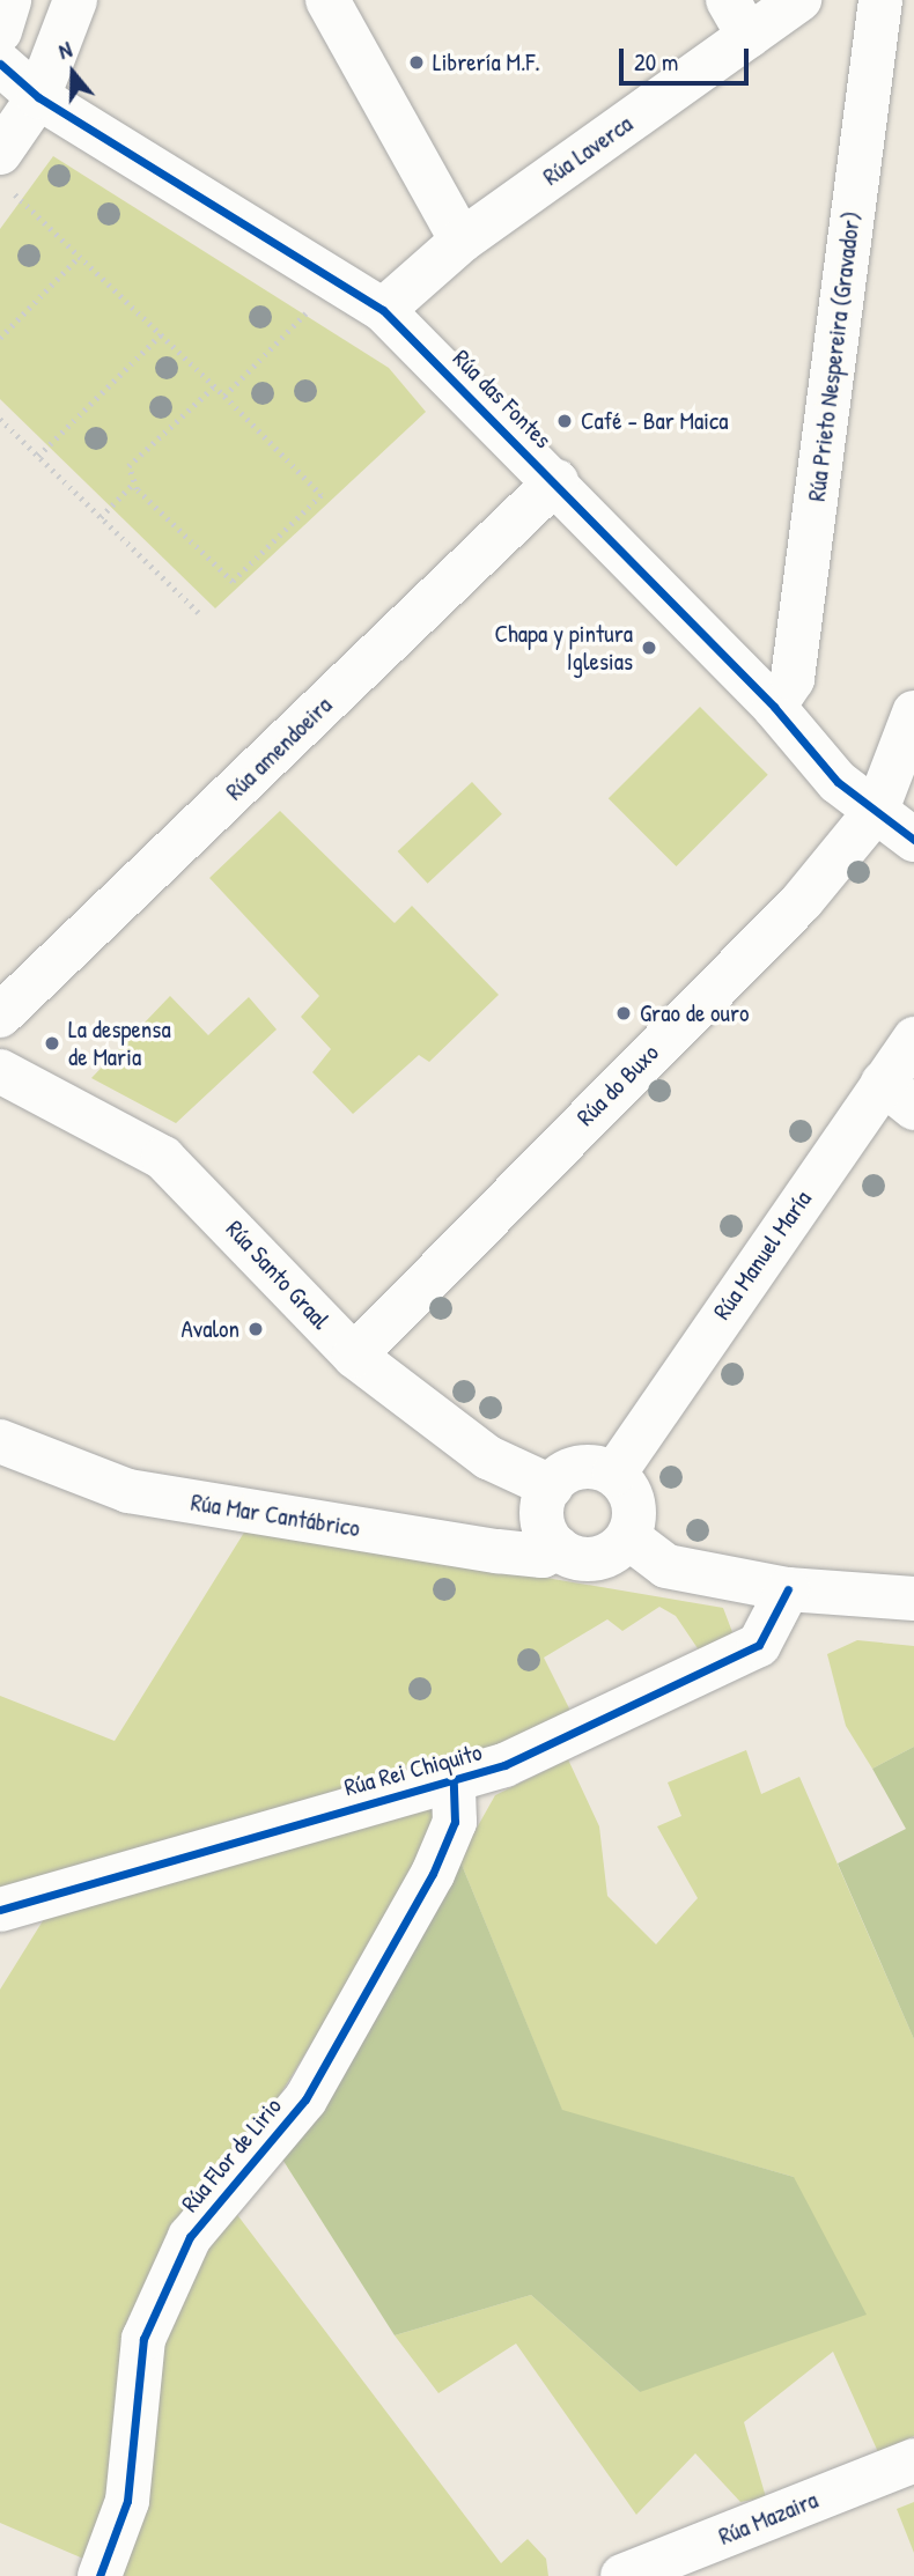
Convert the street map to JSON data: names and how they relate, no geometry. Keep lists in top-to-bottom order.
{
  "streets": {
    "street": [
      "Rúa Laverca",
      "Rúa Prieto Nespereira (Gravador)",
      "Rúa das Fontes",
      "Rúa amendoeira",
      "Rúa do Buxo",
      "Rúa Manuel María",
      "Rúa Santo Graal",
      "Rúa Mar Cantábrico",
      "Rúa Rei Chiquito",
      "Rúa Flor de Lirio",
      "Rúa Mazaira"
    ]
  },
  "crossings": [
    ["Rúa Laverca", "Rúa das Fontes"],
    ["Rúa Prieto Nespereira (Gravador)", "Rúa das Fontes"],
    ["Rúa das Fontes", "Rúa amendoeira"],
    ["Rúa das Fontes", "Rúa do Buxo"],
    ["Rúa do Buxo", "Rúa Santo Graal"],
    ["Rúa Manuel María", "Rúa Santo Graal"],
    ["Rúa Manuel María", "Rúa Mar Cantábrico"],
    ["Rúa Santo Graal", "Rúa Mar Cantábrico"],
    ["Rúa Rei Chiquito", "Rúa Flor de Lirio"]
  ],
  "places": [
    "Librería M.F.",
    "Café - Bar Maica",
    "Chapa y pintura Iglesias",
    "Grao de ouro",
    "La despensa de Maria",
    "Avalon"
  ],
  "scale_bar": "20 m",
  "north": "top"
}
